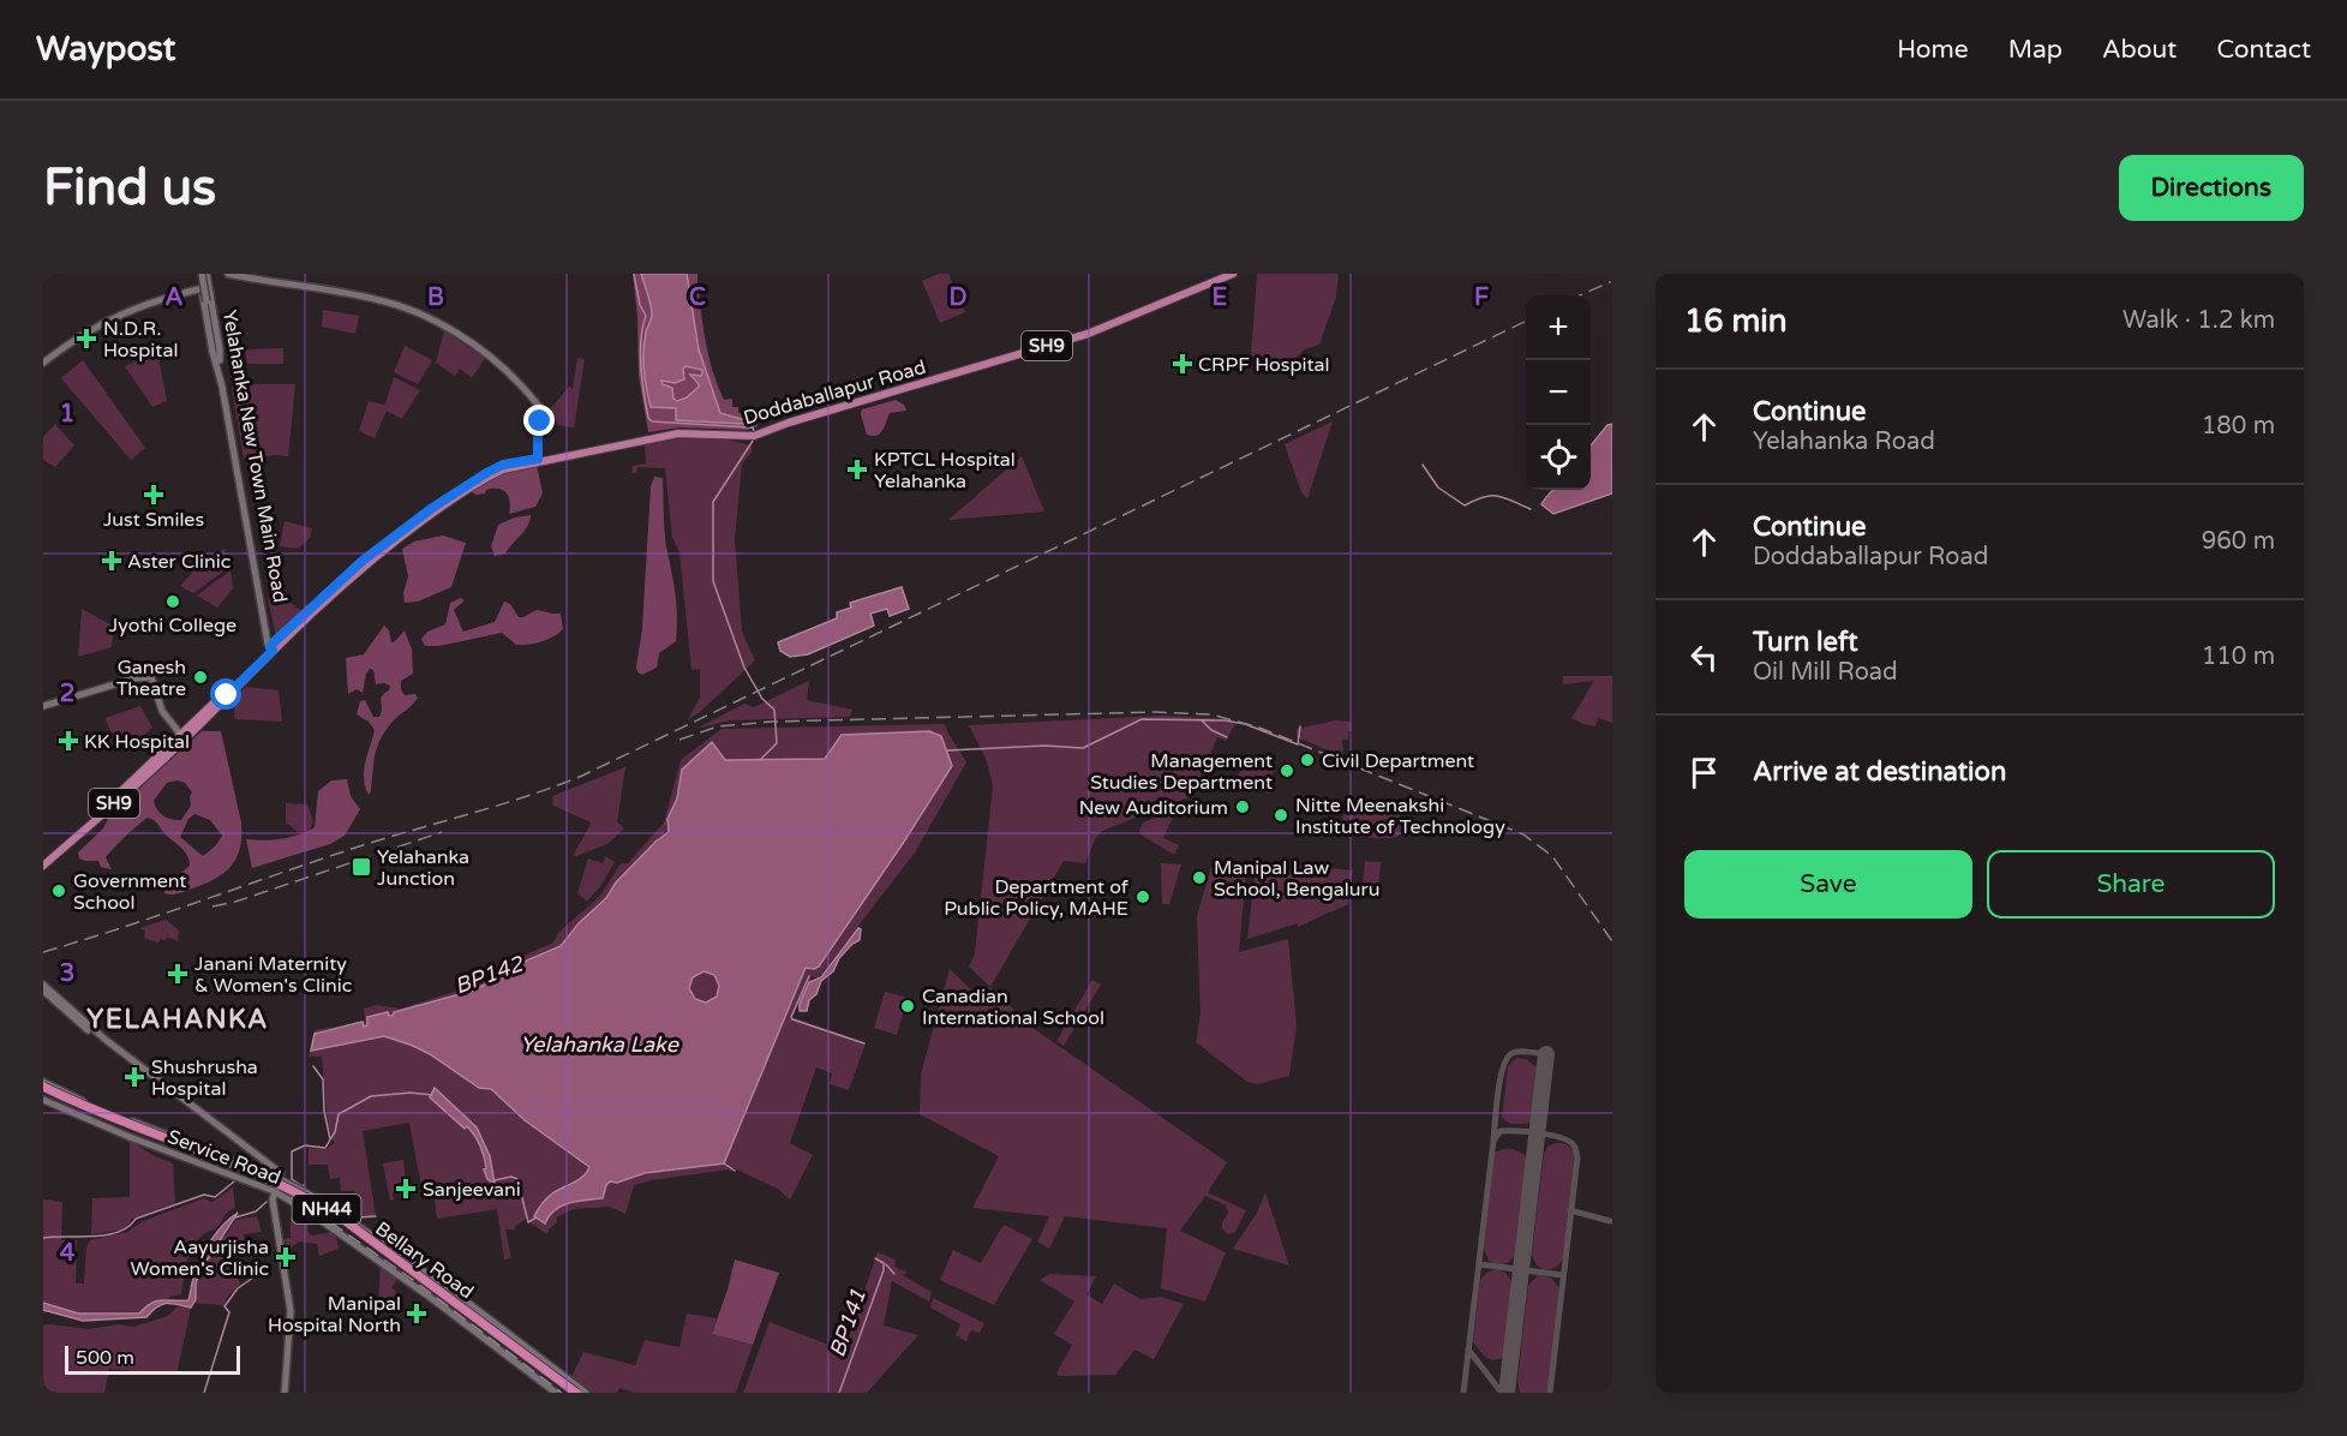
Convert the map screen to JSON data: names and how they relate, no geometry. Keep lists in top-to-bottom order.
{
  "streets": {
    "highway": ["NH44", "Bellary Road"],
    "main road": [
      "SH9",
      "Doddaballapur Road",
      "Yelahanka New Town Main Road",
      "Service Road"
    ]
  },
  "crossings": [
    ["SH9", "Doddaballapur Road"],
    ["SH9", "Yelahanka New Town Main Road"],
    ["Doddaballapur Road", "Yelahanka New Town Main Road"]
  ],
  "districts": ["YELAHANKA"],
  "water": ["BP142", "Yelahanka Lake", "BP141"],
  "places": {
    "health": [
      "N.D.R. Hospital",
      "CRPF Hospital",
      "KPTCL Hospital Yelahanka",
      "Just Smiles",
      "Aster Clinic",
      "KK Hospital",
      "Janani Maternity & Women's Clinic",
      "Shushrusha Hospital",
      "Sanjeevani",
      "Aayurjisha Women's Clinic",
      "Manipal Hospital North"
    ],
    "other": [
      "Jyothi College",
      "Ganesh Theatre",
      "Civil Department",
      "Management Studies Department",
      "New Auditorium",
      "Nitte Meenakshi Institute of Technology",
      "Manipal Law School, Bengaluru",
      "Government School",
      "Department of Public Policy, MAHE",
      "Canadian International School"
    ],
    "transit": ["Yelahanka Junction"]
  },
  "scale_bar": "500 m",
  "page": {
    "header": "Waypost",
    "nav": [
      "Home",
      "Map",
      "About",
      "Contact"
    ],
    "buttons": [
      "Directions",
      ["Save", "Share"]
    ],
    "title": "Find us",
    "heading": ["16 min", "Walk · 1.2 km"],
    "map_buttons": ["+", "−"],
    "list": [
      ["Continue", "Yelahanka Road", "180 m"],
      ["Continue", "Doddaballapur Road", "960 m"],
      ["Turn left", "Oil Mill Road", "110 m"],
      "Arrive at destination"
    ],
    "scale": "500 m"
  },
  "grid": {
    "columns": [
      "A",
      "B",
      "C",
      "D",
      "E",
      "F"
    ],
    "rows": [
      "1",
      "2",
      "3",
      "4"
    ]
  }
}
